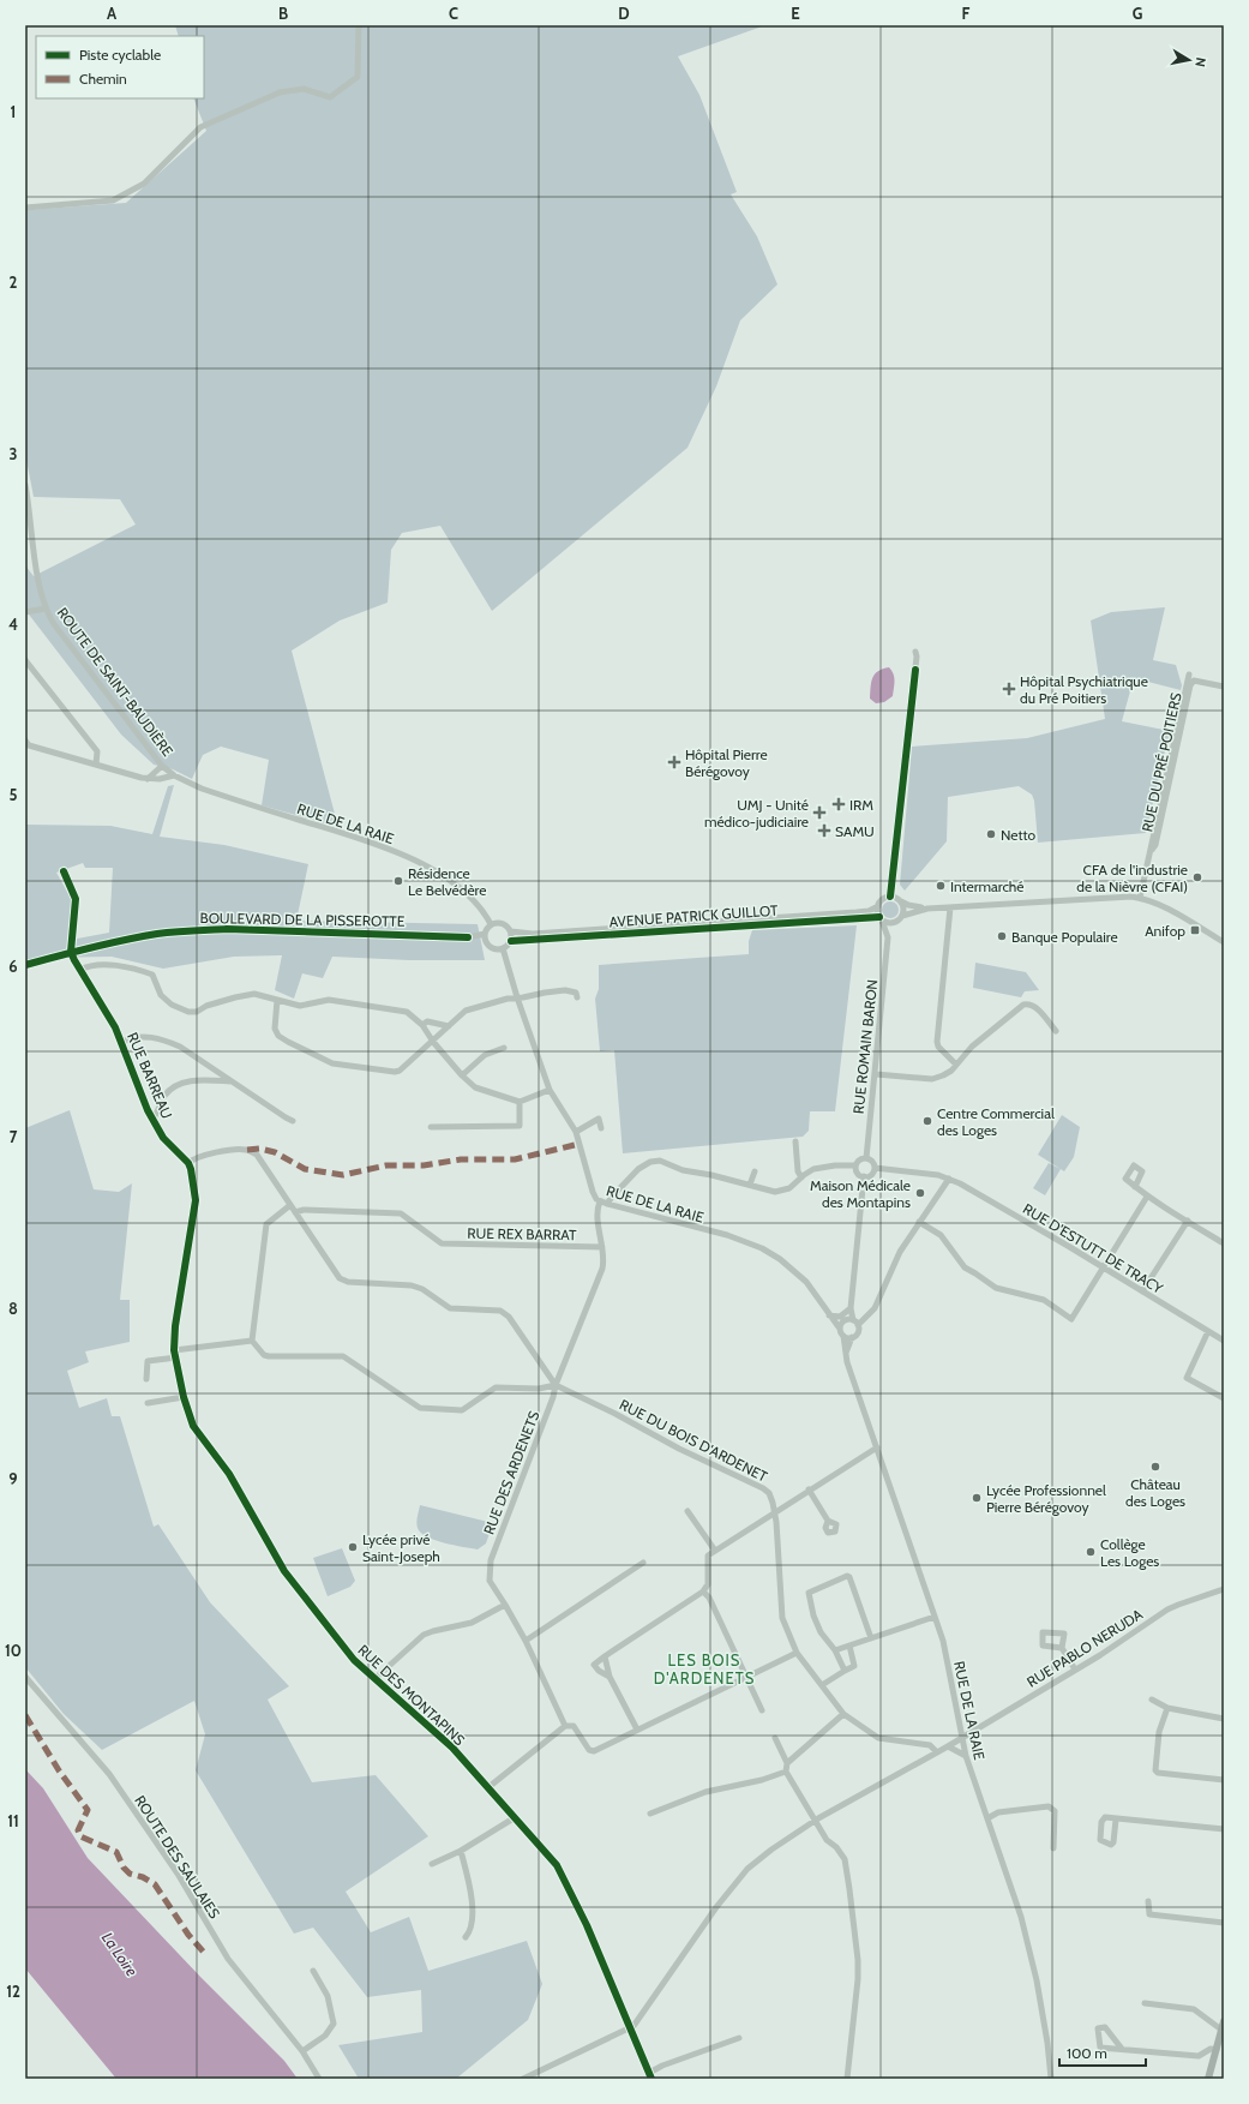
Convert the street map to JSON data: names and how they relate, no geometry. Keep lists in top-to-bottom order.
{
  "streets": {
    "street": [
      "ROUTE DE SAINT-BAUDIÈRE",
      "RUE DU PRÉ POITIERS",
      "RUE DE LA RAIE",
      "AVENUE PATRICK GUILLOT",
      "BOULEVARD DE LA PISSEROTTE",
      "RUE ROMAIN BARON",
      "RUE BARREAU",
      "RUE REX BARRAT",
      "RUE D'ESTUTT DE TRACY",
      "RUE DU BOIS D'ARDENET",
      "RUE DES ARDENETS",
      "RUE PABLO NERUDA",
      "RUE DES MONTAPINS",
      "ROUTE DES SAULAIES"
    ]
  },
  "crossings": [
    ["ROUTE DE SAINT-BAUDIÈRE", "RUE DE LA RAIE"],
    ["RUE DE LA RAIE", "AVENUE PATRICK GUILLOT"],
    ["RUE DE LA RAIE", "BOULEVARD DE LA PISSEROTTE"],
    ["RUE DE LA RAIE", "RUE DES ARDENETS"],
    ["RUE DE LA RAIE", "RUE PABLO NERUDA"],
    ["AVENUE PATRICK GUILLOT", "BOULEVARD DE LA PISSEROTTE"],
    ["AVENUE PATRICK GUILLOT", "RUE ROMAIN BARON"],
    ["BOULEVARD DE LA PISSEROTTE", "RUE BARREAU"],
    ["RUE ROMAIN BARON", "RUE D'ESTUTT DE TRACY"],
    ["RUE REX BARRAT", "RUE DES ARDENETS"],
    ["RUE DU BOIS D'ARDENET", "RUE DES ARDENETS"],
    ["RUE DU BOIS D'ARDENET", "RUE PABLO NERUDA"],
    ["RUE PABLO NERUDA", "RUE DES MONTAPINS"]
  ],
  "districts": ["LES BOIS D'ARDENETS"],
  "water": ["La Loire"],
  "places": {
    "health": [
      "Hôpital Psychiatrique du Pré Poitiers",
      "Hôpital Pierre Bérégovoy",
      "IRM",
      "UMJ - Unité médico-judiciaire",
      "SAMU"
    ],
    "other": [
      "Netto",
      "CFA de l'industrie de la Nièvre (CFAI)",
      "Résidence Le Belvédère",
      "Intermarché",
      "Banque Populaire",
      "Centre Commercial des Loges",
      "Maison Médicale des Montapins",
      "Château des Loges",
      "Lycée Professionnel Pierre Bérégovoy",
      "Lycée privé Saint-Joseph",
      "Collège Les Loges"
    ],
    "transit": ["Anifop"]
  },
  "legend": ["Piste cyclable", "Chemin"],
  "scale_bar": "100 m",
  "north": "right",
  "grid": {
    "columns": [
      "A",
      "B",
      "C",
      "D",
      "E",
      "F",
      "G"
    ],
    "rows": [
      "1",
      "2",
      "3",
      "4",
      "5",
      "6",
      "7",
      "8",
      "9",
      "10",
      "11",
      "12"
    ]
  }
}
